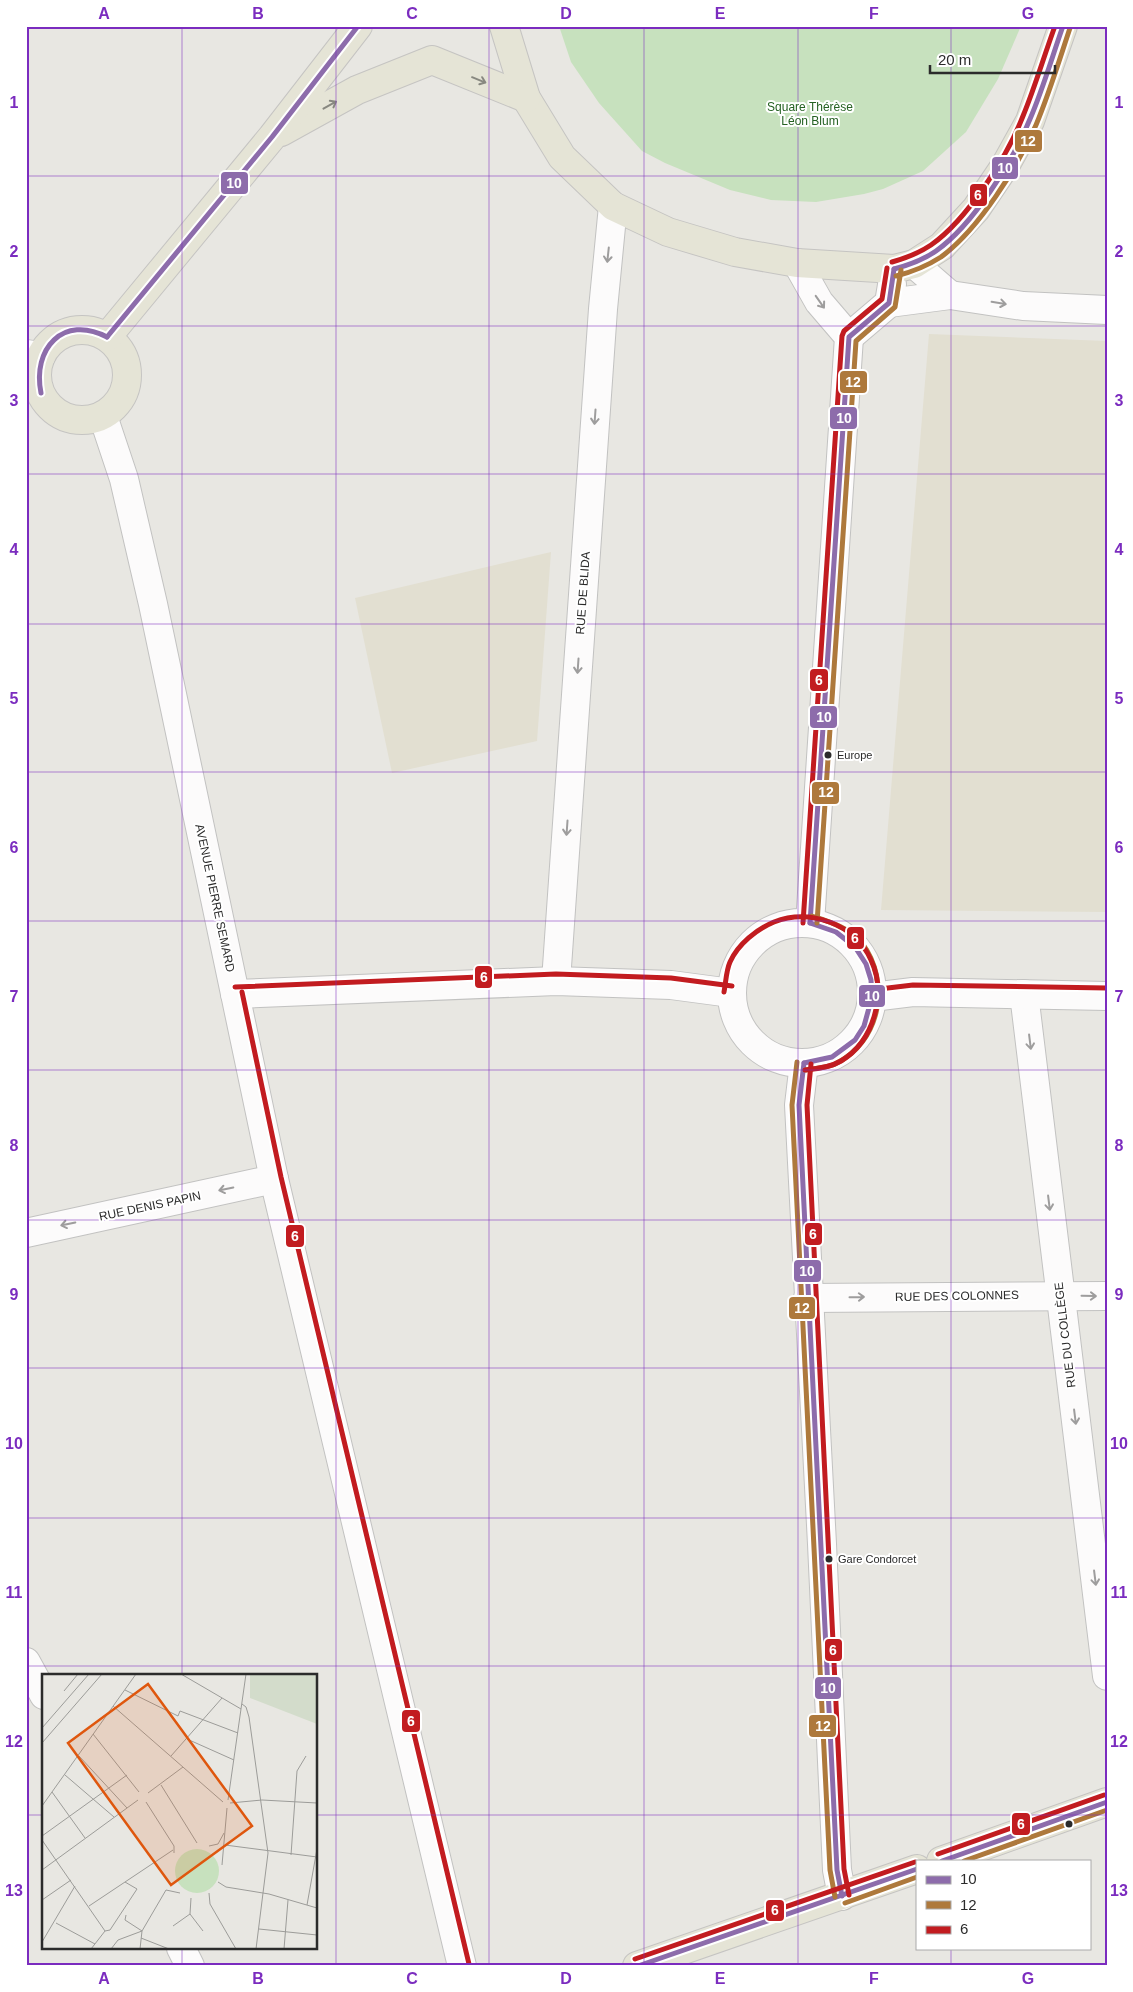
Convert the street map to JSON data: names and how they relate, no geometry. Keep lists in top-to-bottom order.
{
  "streets": {
    "street": [
      "RUE DE BLIDA",
      "AVENUE PIERRE SEMARD",
      "RUE DENIS PAPIN",
      "RUE DES COLONNES",
      "RUE DU COLLÈGE"
    ]
  },
  "crossings": [
    ["AVENUE PIERRE SEMARD", "RUE DENIS PAPIN"],
    ["RUE DES COLONNES", "RUE DU COLLÈGE"]
  ],
  "one_way": [
    "RUE DE BLIDA",
    "RUE DENIS PAPIN",
    "RUE DES COLONNES",
    "RUE DU COLLÈGE"
  ],
  "parks": ["Square Thérèse Léon Blum"],
  "places": ["Europe", "Gare Condorcet"],
  "lines": ["transit line 10", "transit line 6", "transit line 12"],
  "legend": ["10", "12", "6"],
  "scale_bar": "20 m",
  "grid": {
    "columns": [
      "A",
      "B",
      "C",
      "D",
      "E",
      "F",
      "G"
    ],
    "rows": [
      "1",
      "2",
      "3",
      "4",
      "5",
      "6",
      "7",
      "8",
      "9",
      "10",
      "11",
      "12",
      "13"
    ]
  }
}
